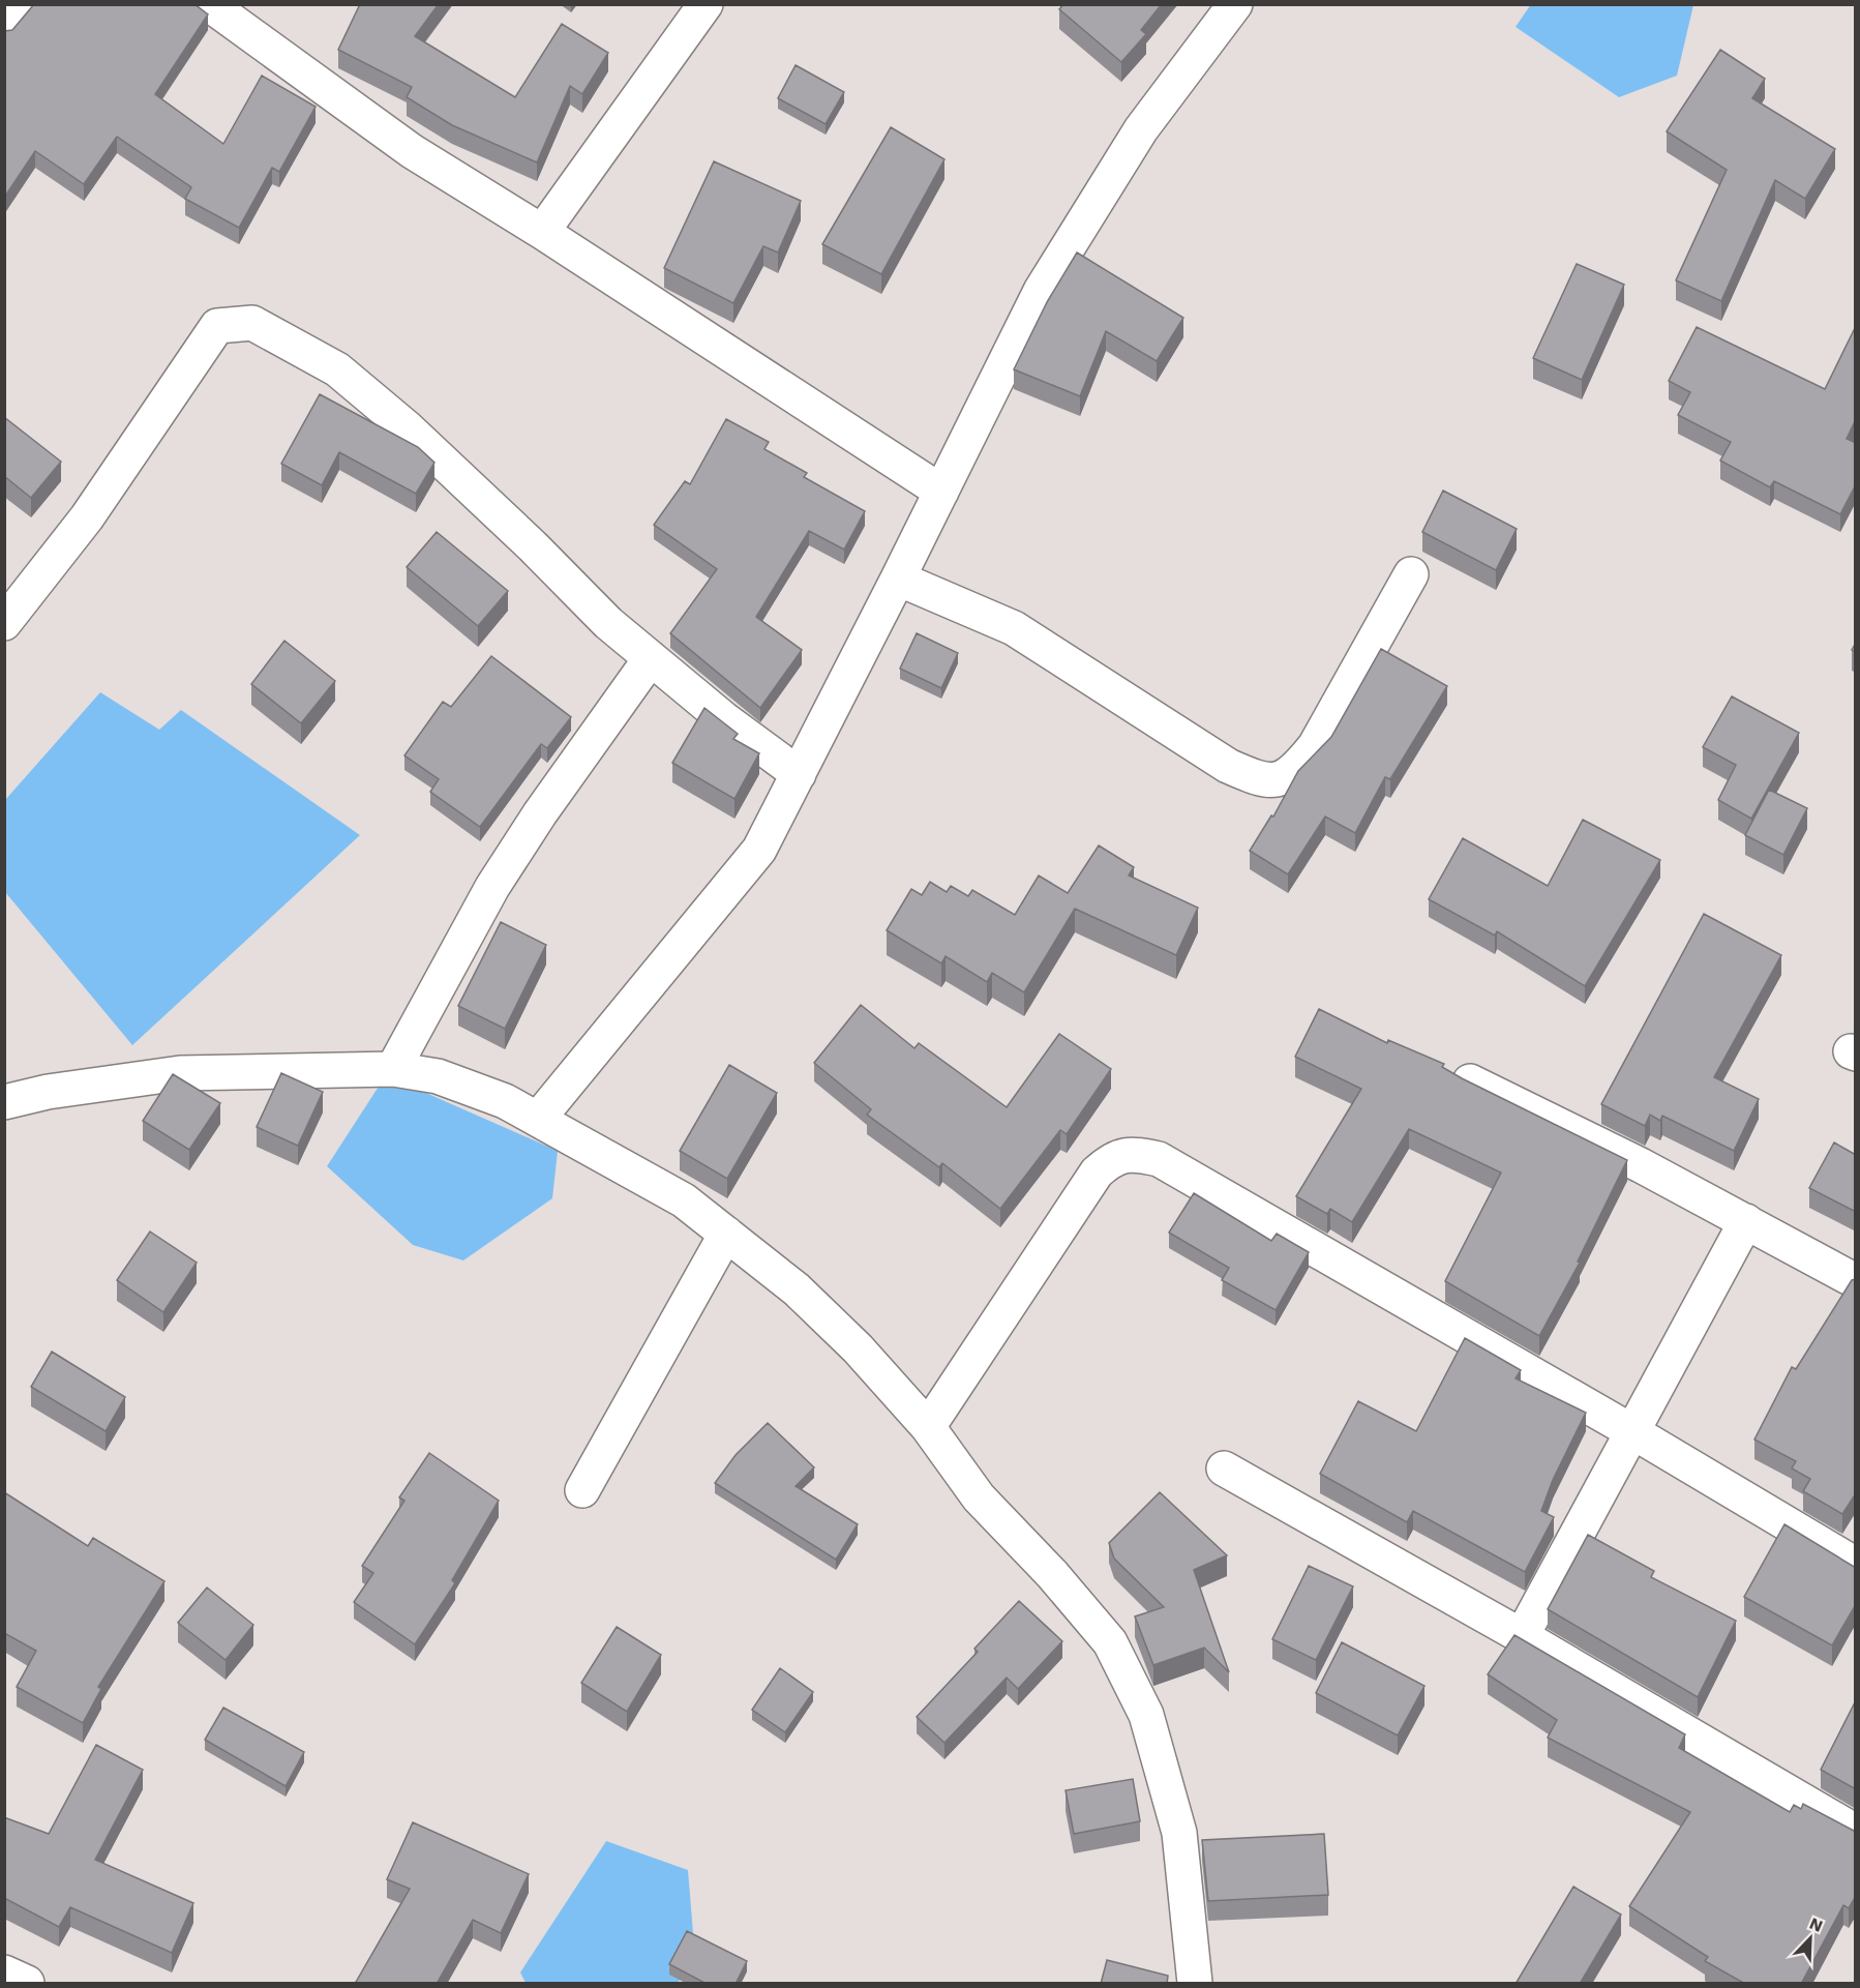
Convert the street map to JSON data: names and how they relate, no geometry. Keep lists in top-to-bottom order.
{
  "north": "top right"
}
